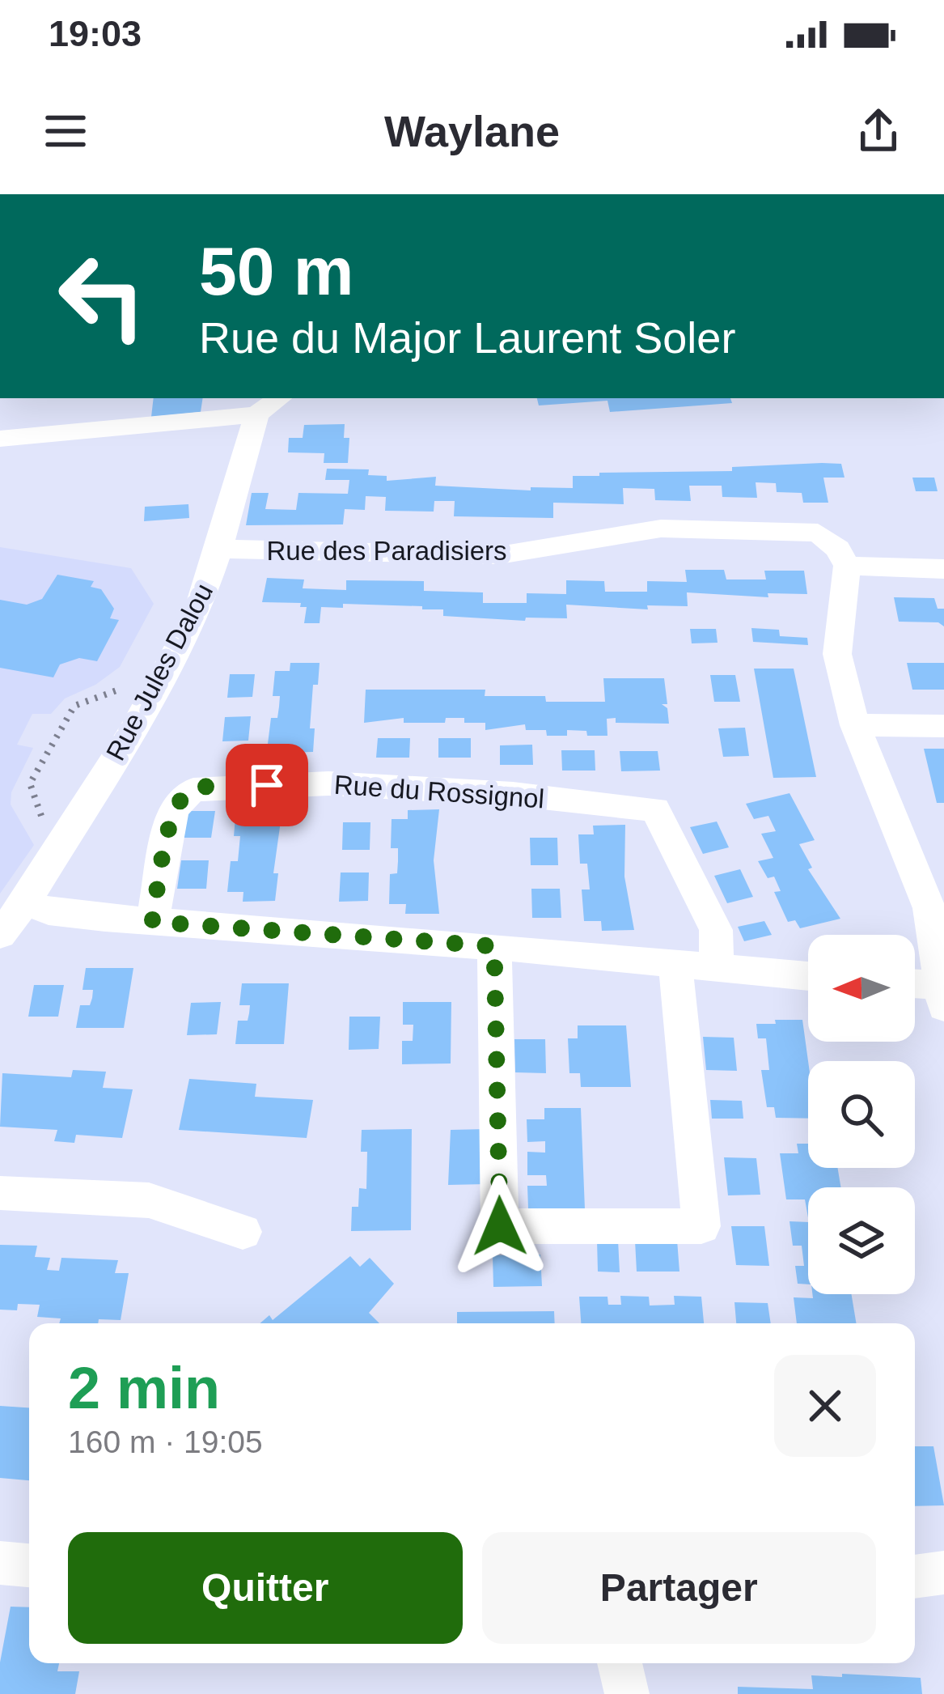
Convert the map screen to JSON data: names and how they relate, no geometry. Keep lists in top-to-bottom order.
{
  "streets": {
    "street": ["Rue des Paradisiers", "Rue Jules Dalou", "Rue du Rossignol"]
  },
  "crossings": [
    ["Rue des Paradisiers", "Rue Jules Dalou"]
  ],
  "north": "left",
  "page": {
    "status": "19:03",
    "header": "Waylane",
    "turn": ["50 m", "Rue du Major Laurent Soler"],
    "heading": ["2 min", "160 m · 19:05"],
    "buttons": ["Quitter", "Partager"]
  }
}
